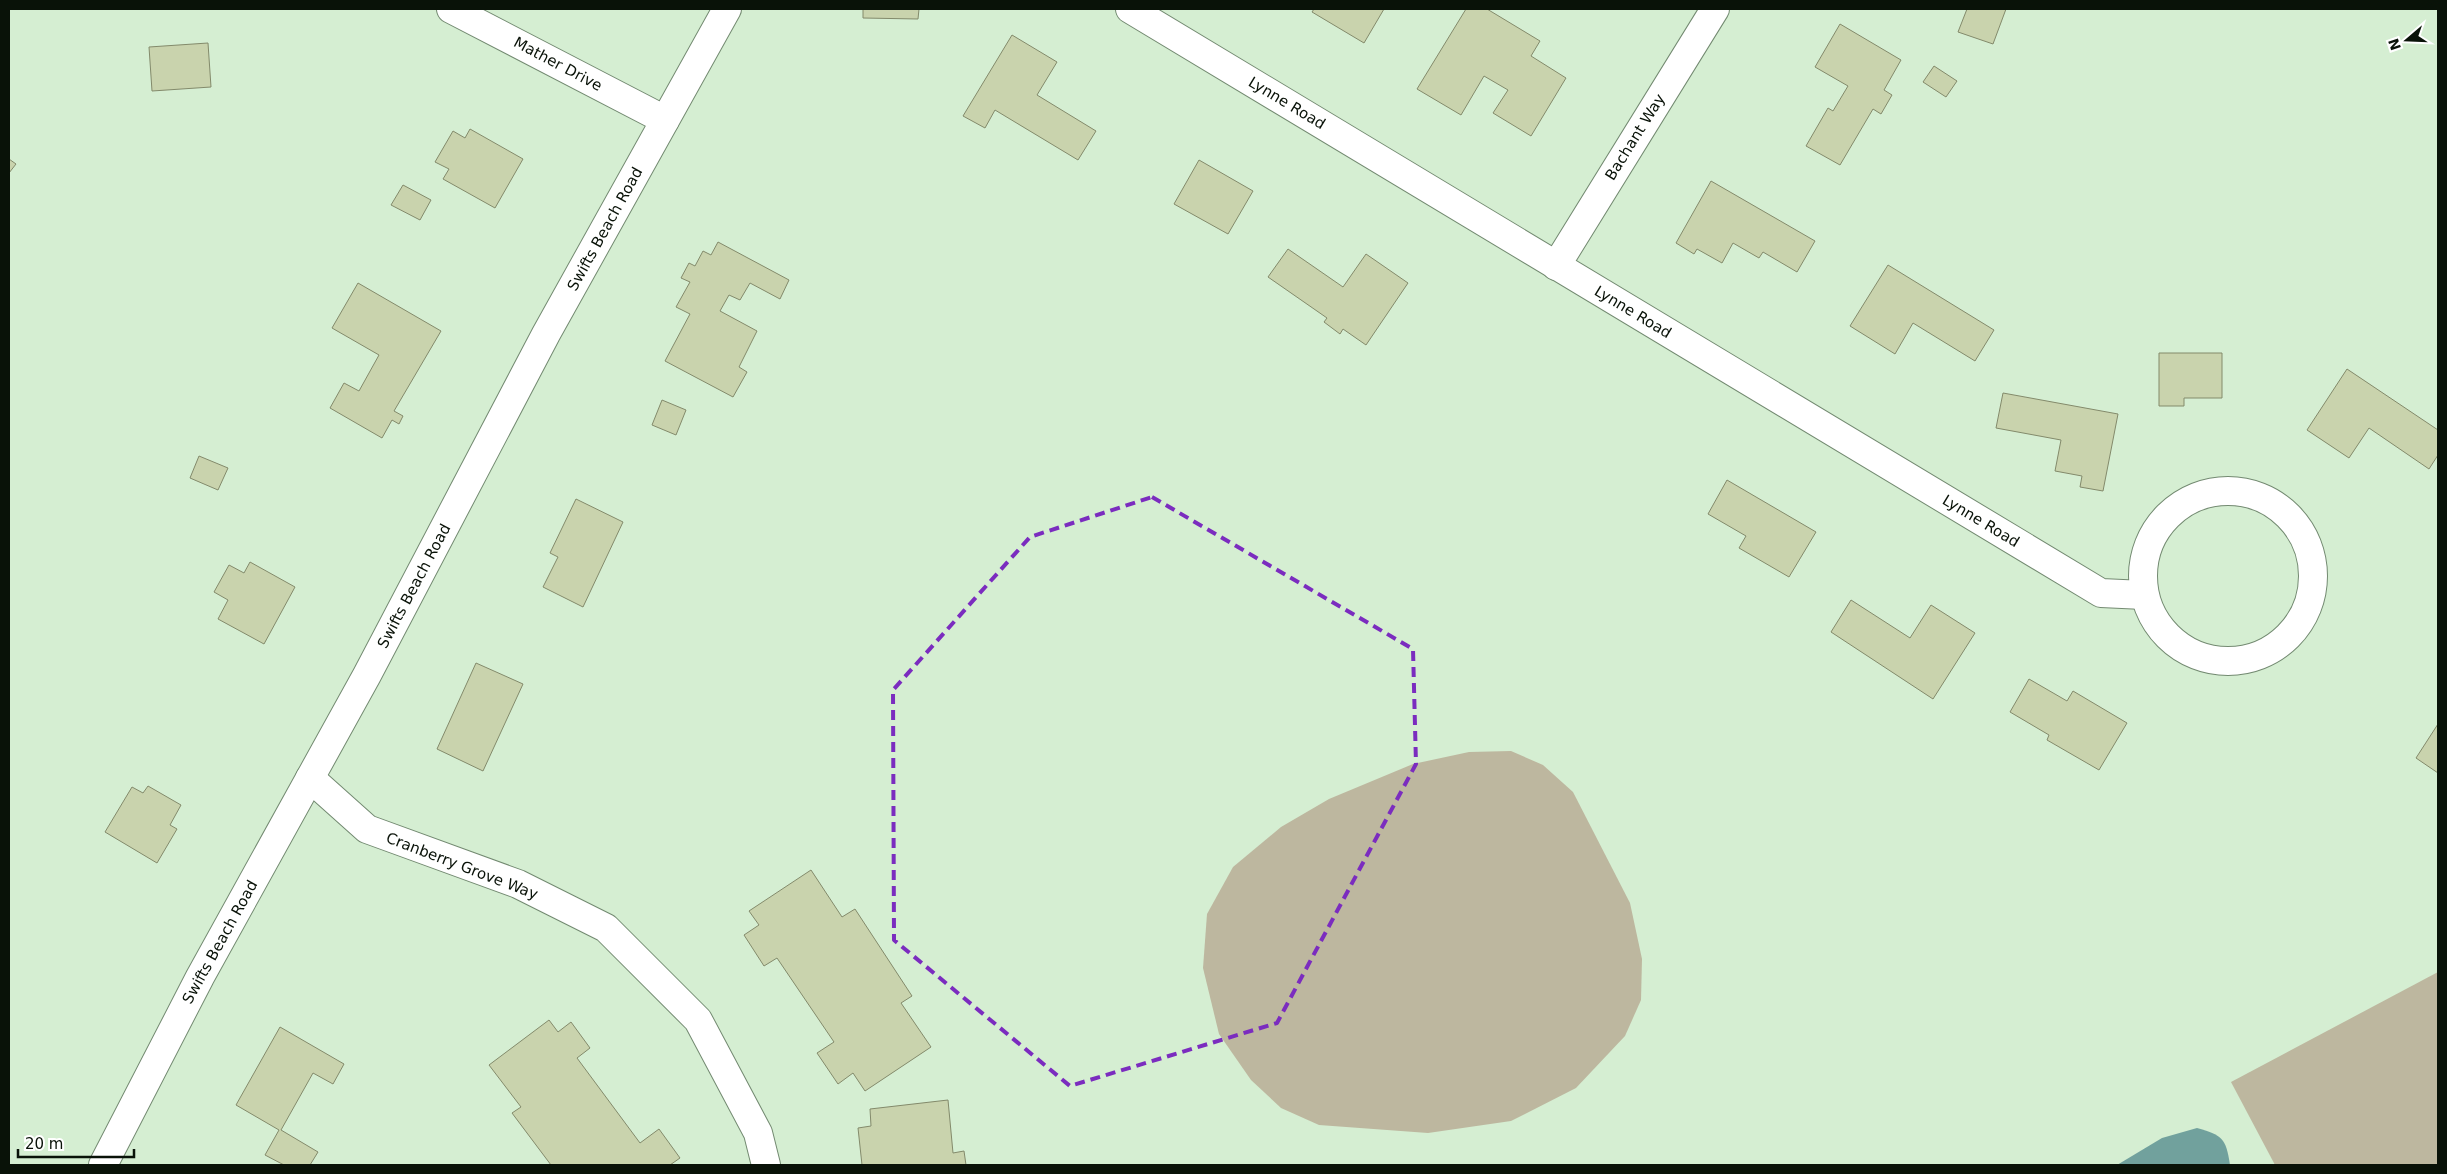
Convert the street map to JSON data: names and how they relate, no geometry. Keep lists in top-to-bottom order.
{
  "streets": {
    "street": [
      "Mather Drive",
      "Lynne Road",
      "Bachant Way",
      "Swifts Beach Road",
      "Cranberry Grove Way"
    ]
  },
  "crossings": [
    ["Mather Drive", "Swifts Beach Road"],
    ["Lynne Road", "Bachant Way"],
    ["Swifts Beach Road", "Cranberry Grove Way"]
  ],
  "scale_bar": "20 m",
  "north": "left"
}
